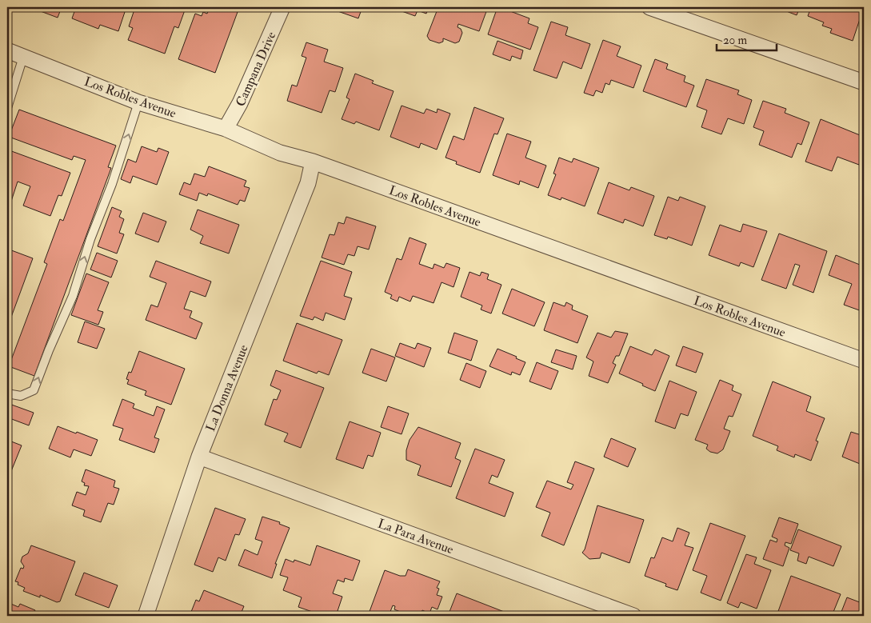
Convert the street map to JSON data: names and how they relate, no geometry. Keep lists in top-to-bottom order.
{
  "streets": {
    "street": [
      "Campana Drive",
      "Los Robles Avenue",
      "La Donna Avenue",
      "La Para Avenue"
    ]
  },
  "crossings": [
    ["Campana Drive", "Los Robles Avenue"],
    ["Los Robles Avenue", "La Donna Avenue"],
    ["La Donna Avenue", "La Para Avenue"]
  ],
  "scale_bar": "20 m"
}
